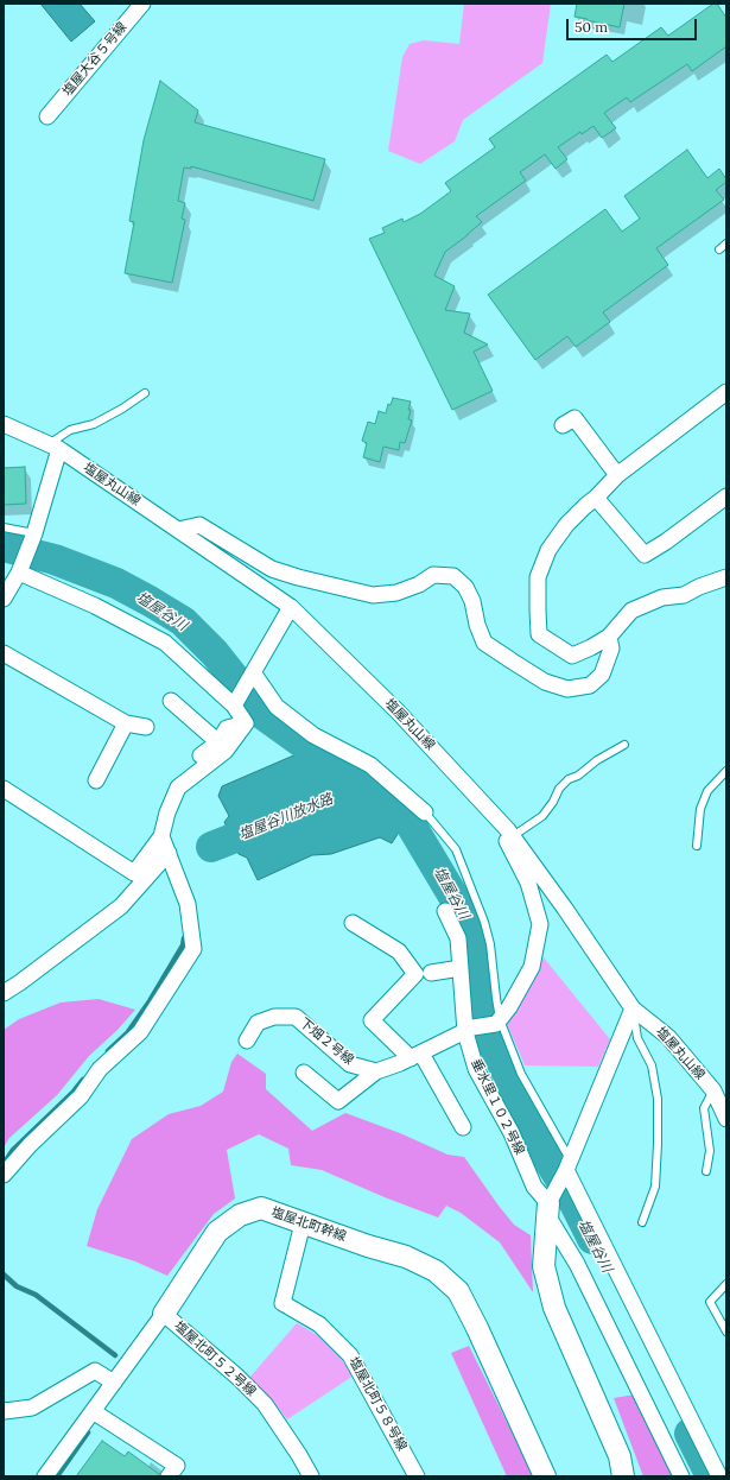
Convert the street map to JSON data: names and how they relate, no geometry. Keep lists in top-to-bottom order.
{
  "streets": {
    "street": [
      "塩屋大谷５号線",
      "塩屋丸山線",
      "下畑２号線",
      "垂水里１０２号線",
      "塩屋北町幹線",
      "塩屋北町５２号線",
      "塩屋北町５８号線"
    ]
  },
  "crossings": [
    ["塩屋北町幹線", "塩屋北町５２号線"],
    ["塩屋北町幹線", "塩屋北町５８号線"]
  ],
  "water": ["塩屋谷川", "塩屋谷川放水路"],
  "scale_bar": "50 m"
}
